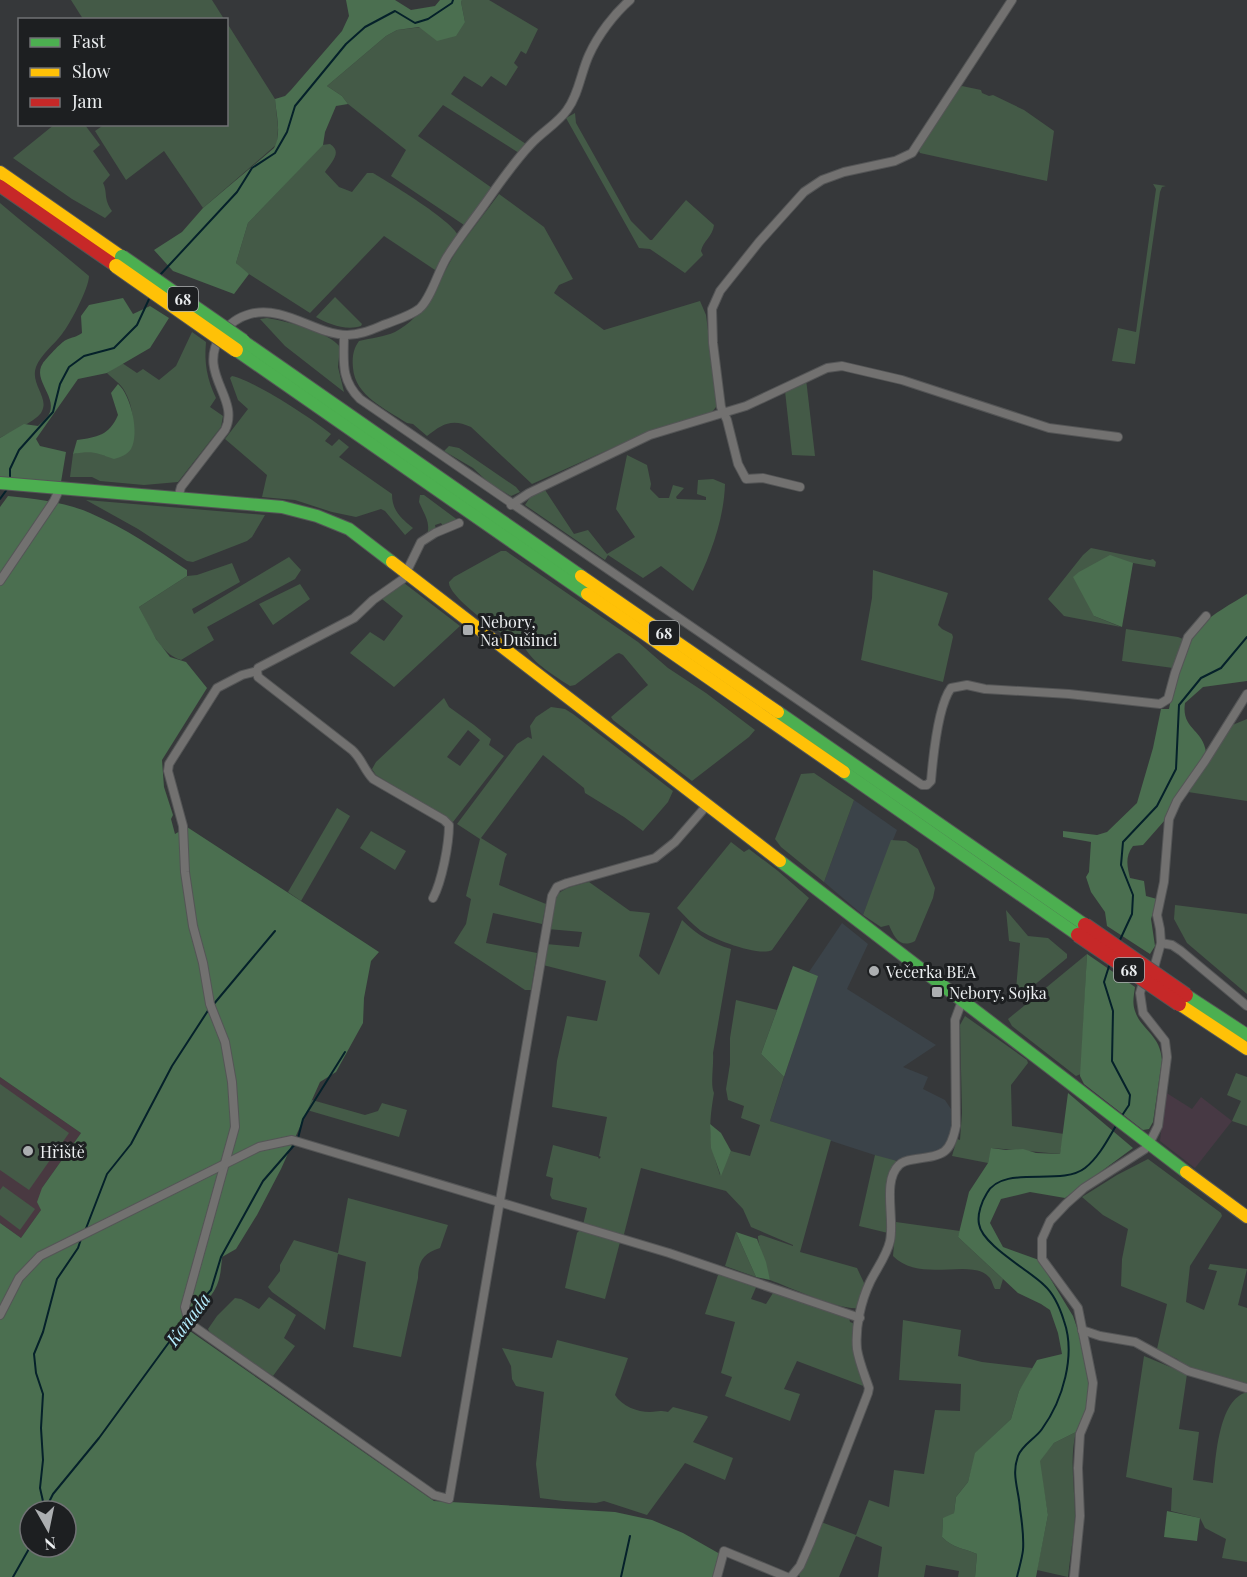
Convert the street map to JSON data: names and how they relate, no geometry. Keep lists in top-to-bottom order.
{
  "streets": {
    "main road": ["68"]
  },
  "water": ["Kanada"],
  "places": {
    "transit": ["Nebory, Na Dušinci", "Nebory, Sojka"],
    "other": ["Večerka BEA", "Hřiště"]
  },
  "legend": ["Fast", "Slow", "Jam"],
  "north": "bottom"
}
